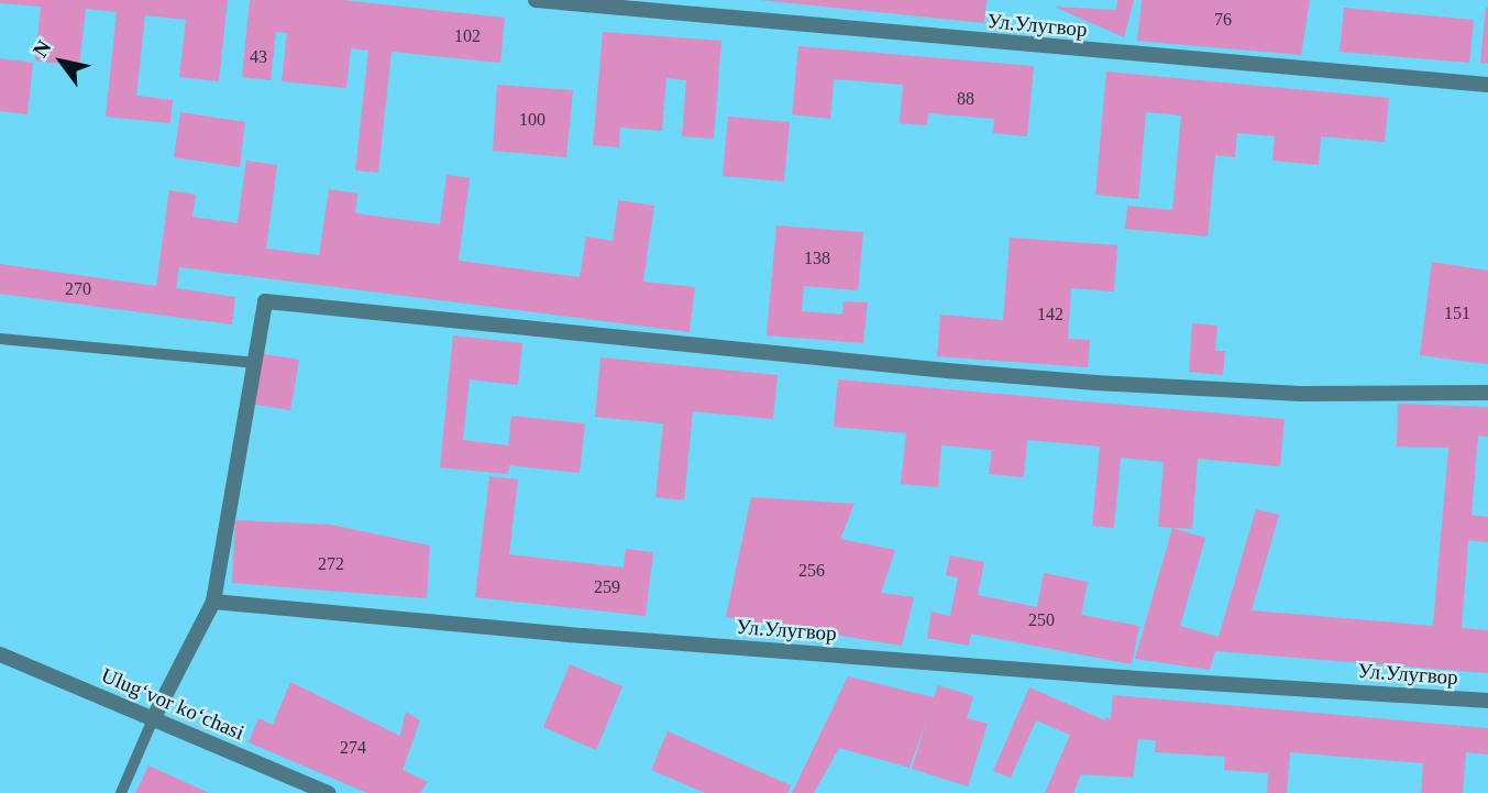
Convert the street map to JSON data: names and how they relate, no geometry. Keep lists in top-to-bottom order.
{
  "streets": {
    "street": ["Ул.Улугвор", "Ulugʻvor koʻchasi"]
  },
  "house_numbers": [
    "76",
    "102",
    "43",
    "88",
    "100",
    "138",
    "270",
    "151",
    "142",
    "272",
    "256",
    "259",
    "250",
    "274"
  ],
  "north": "top left"
}
